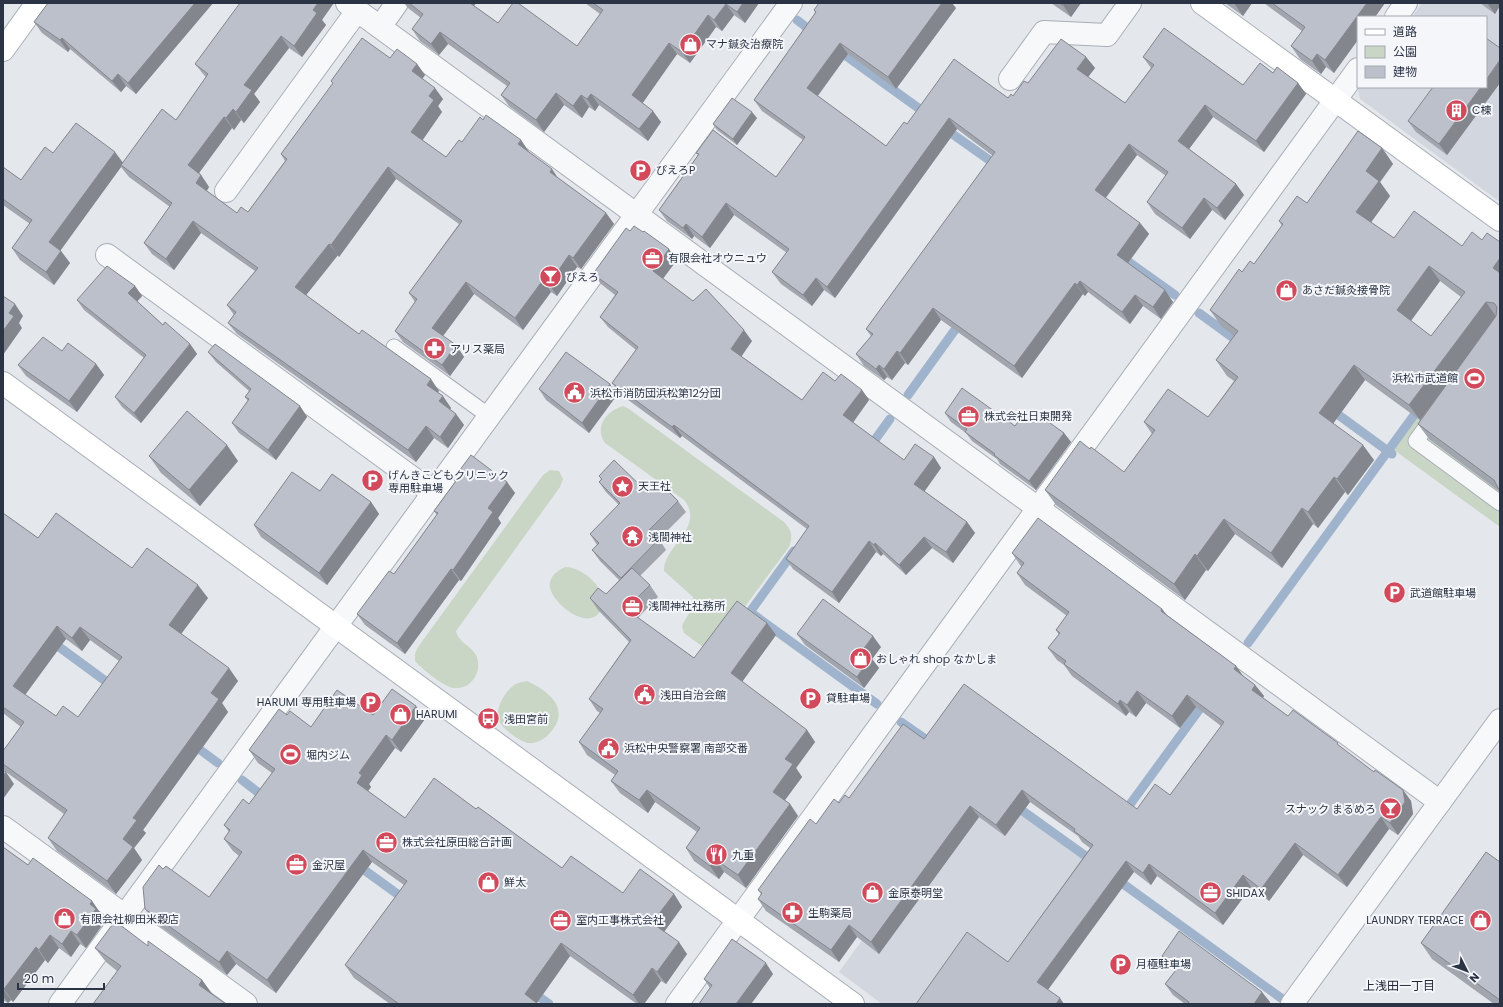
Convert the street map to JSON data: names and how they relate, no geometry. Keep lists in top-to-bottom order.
{
  "districts": ["上浅田一丁目"],
  "places": {
    "shop": [
      "マナ鍼灸治療院",
      "あさだ鍼灸接骨院",
      "おしゃれ shop なかしま",
      "HARUMI",
      "鮮太",
      "金原泰明堂",
      "有限会社柳田米穀店",
      "LAUNDRY TERRACE"
    ],
    "building": ["C棟"],
    "parking": [
      "ぴえろP",
      "げんきこどもクリニック 専用駐車場",
      "武道館駐車場",
      "貸駐車場",
      "HARUMI 専用駐車場",
      "月極駐車場"
    ],
    "office": [
      "有限会社オウニュウ",
      "株式会社日東開発",
      "浅間神社社務所",
      "株式会社原田総合計画",
      "金沢屋",
      "SHIDAX",
      "室内工事株式会社"
    ],
    "bar": ["ぴえろ", "スナック まるめろ"],
    "pharmacy": ["アリス薬局", "生駒薬局"],
    "sports": ["浜松市武道館", "堀内ジム"],
    "public building": ["浜松市消防団浜松第12分団", "浅田自治会館", "浜松中央警察署 南部交番"],
    "place": ["天王社"],
    "temple": ["浅間神社"],
    "bus stop": ["浅田宮前"],
    "restaurant": ["九重"]
  },
  "legend": ["道路", "公園", "建物"],
  "scale_bar": "20 m",
  "north": "bottom right"
}
